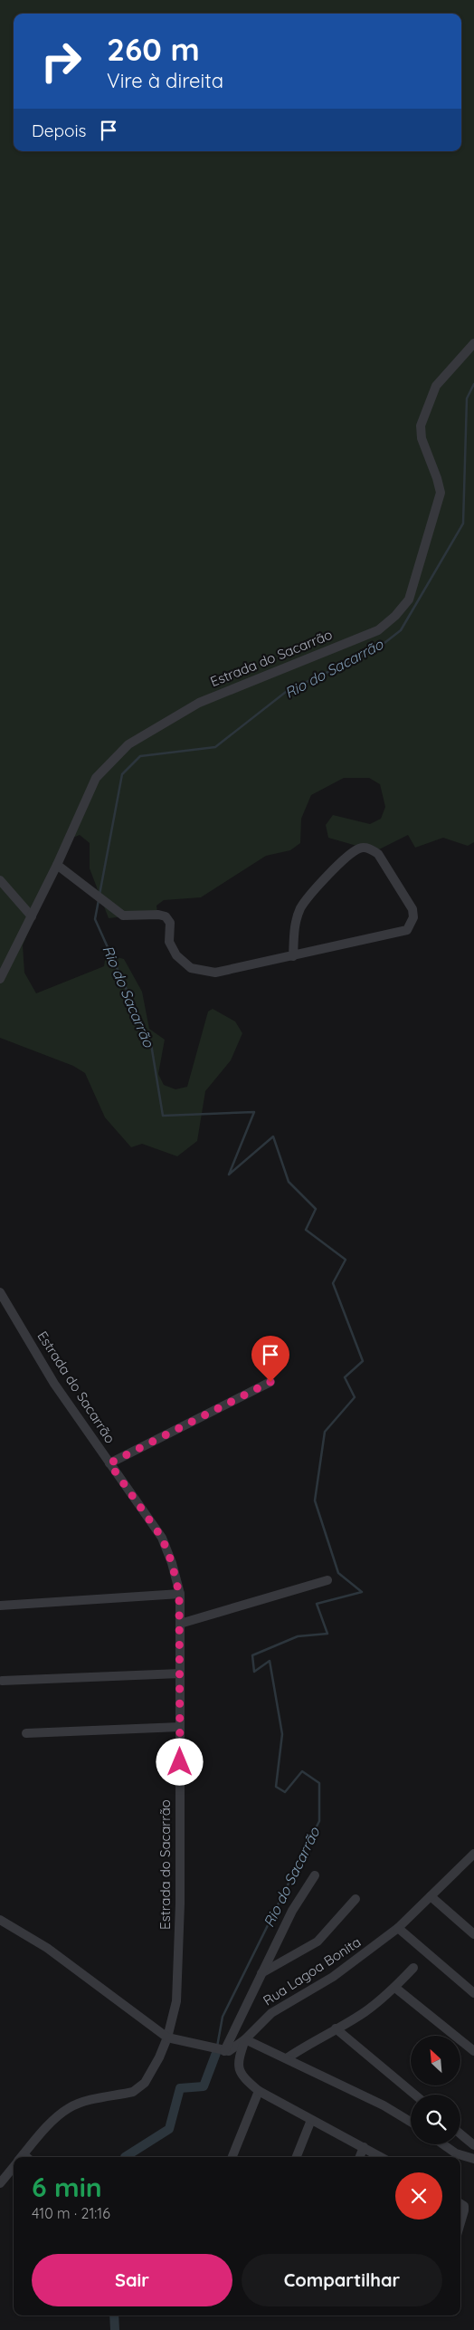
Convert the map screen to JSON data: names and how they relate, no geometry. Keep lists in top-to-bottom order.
{
  "streets": {
    "street": ["Estrada do Sacarrão", "Rua Lagoa Bonita"]
  },
  "water": ["Rio do Sacarrão"],
  "north": "top left",
  "page": {
    "turn": ["260 m", "Vire à direita"],
    "then": "Depois",
    "heading": ["6 min", "410 m · 21:16"],
    "buttons": ["Sair", "Compartilhar"]
  }
}
